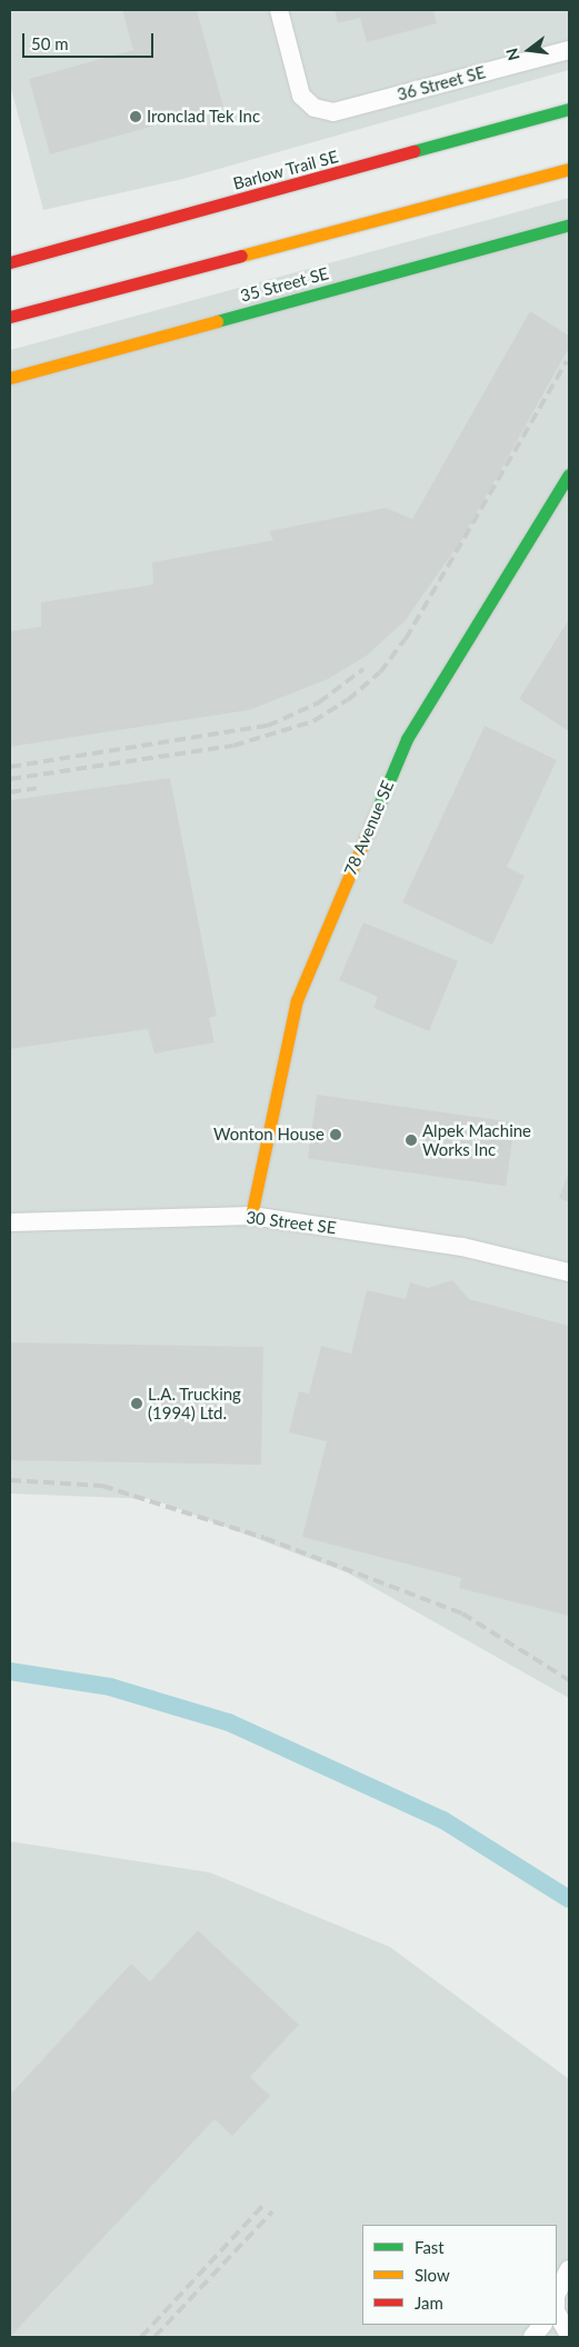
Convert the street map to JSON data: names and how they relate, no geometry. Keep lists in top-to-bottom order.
{
  "streets": {
    "street": [
      "36 Street SE",
      "Barlow Trail SE",
      "35 Street SE",
      "78 Avenue SE",
      "30 Street SE"
    ]
  },
  "crossings": [
    ["78 Avenue SE", "30 Street SE"]
  ],
  "places": [
    "Ironclad Tek Inc",
    "Wonton House",
    "Alpek Machine Works Inc",
    "L.A. Trucking (1994) Ltd."
  ],
  "legend": ["Fast", "Slow", "Jam"],
  "scale_bar": "50 m",
  "north": "left"
}
